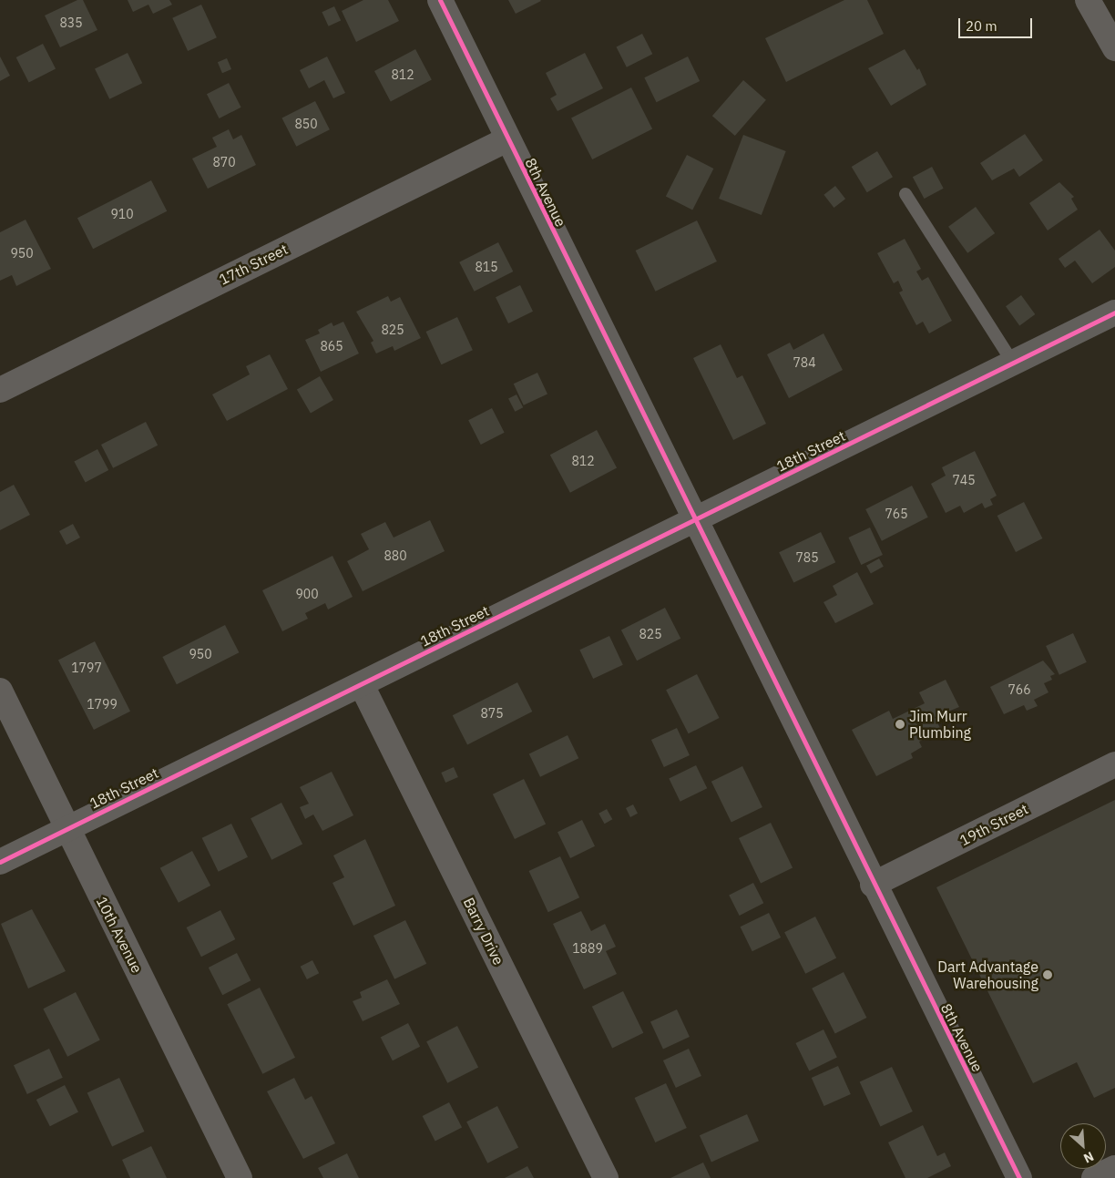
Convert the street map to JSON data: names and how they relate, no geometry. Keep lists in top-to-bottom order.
{
  "streets": {
    "street": [
      "8th Avenue",
      "17th Street",
      "18th Street",
      "19th Street",
      "Barry Drive",
      "10th Avenue"
    ]
  },
  "crossings": [
    ["8th Avenue", "17th Street"],
    ["8th Avenue", "18th Street"],
    ["8th Avenue", "19th Street"],
    ["18th Street", "Barry Drive"],
    ["18th Street", "10th Avenue"]
  ],
  "places": ["Jim Murr Plumbing", "Dart Advantage Warehousing"],
  "house_numbers": [
    "835",
    "812",
    "850",
    "870",
    "910",
    "950",
    "815",
    "825",
    "865",
    "784",
    "812",
    "745",
    "765",
    "880",
    "785",
    "900",
    "825",
    "950",
    "1797",
    "766",
    "1799",
    "875",
    "1889"
  ],
  "scale_bar": "20 m",
  "north": "bottom right"
}
